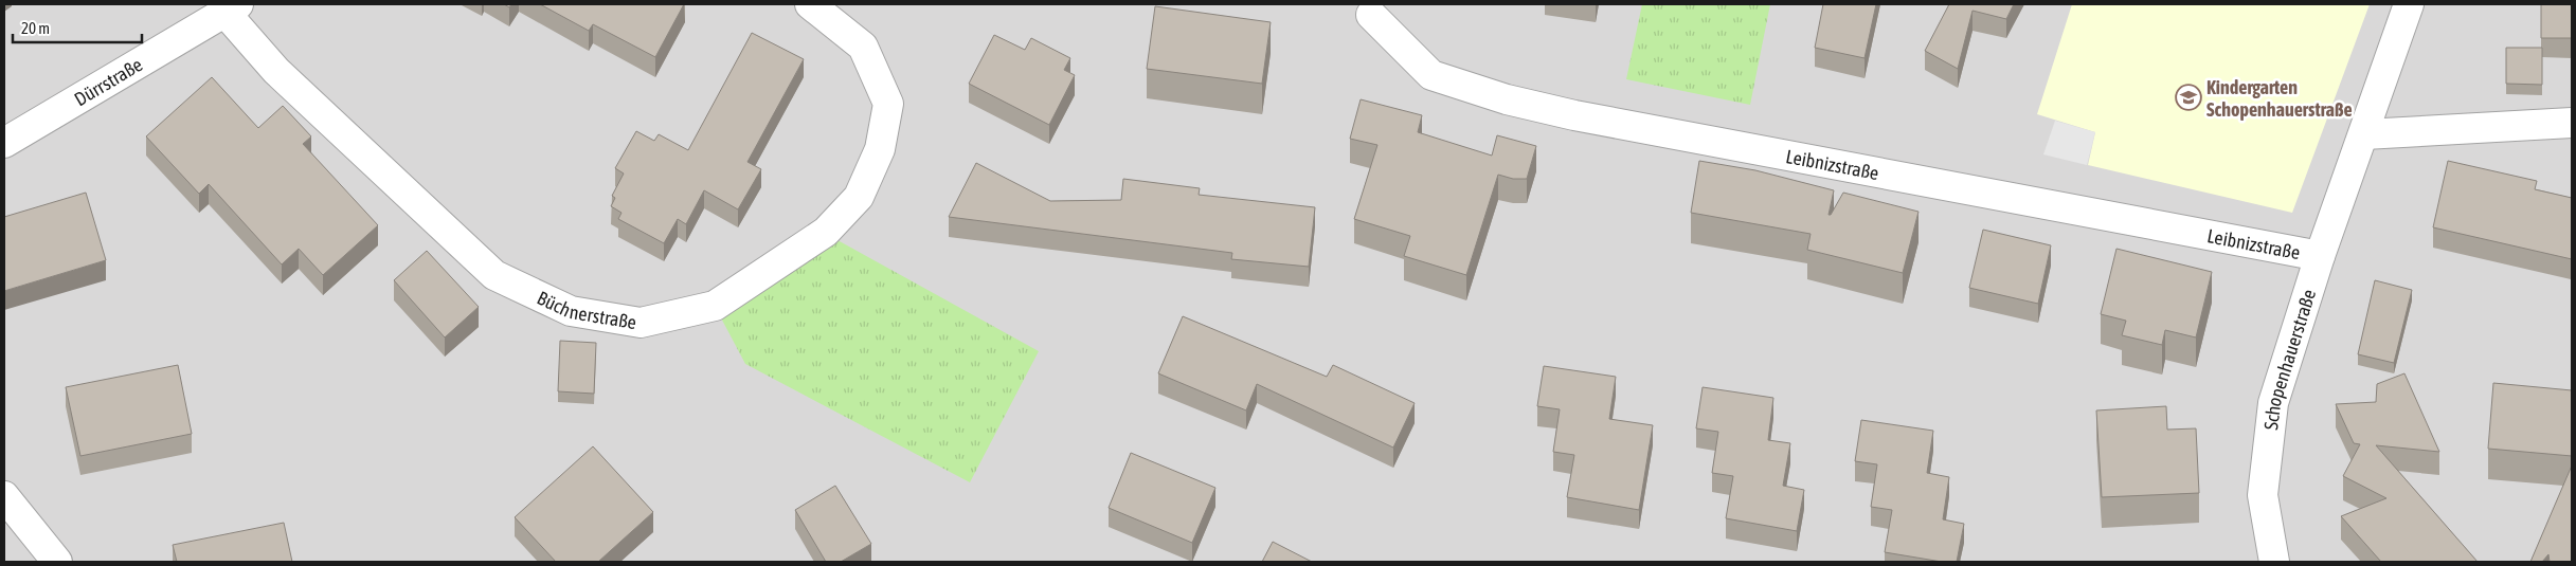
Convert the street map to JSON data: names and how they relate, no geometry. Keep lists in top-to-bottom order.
{
  "streets": {
    "street": [
      "Dürrstraße",
      "Leibnizstraße",
      "Büchnerstraße",
      "Schopenhauerstraße"
    ]
  },
  "crossings": [
    ["Dürrstraße", "Büchnerstraße"],
    ["Leibnizstraße", "Schopenhauerstraße"]
  ],
  "places": {
    "school or university": ["Kindergarten Schopenhauerstraße"]
  },
  "scale_bar": "20 m"
}
